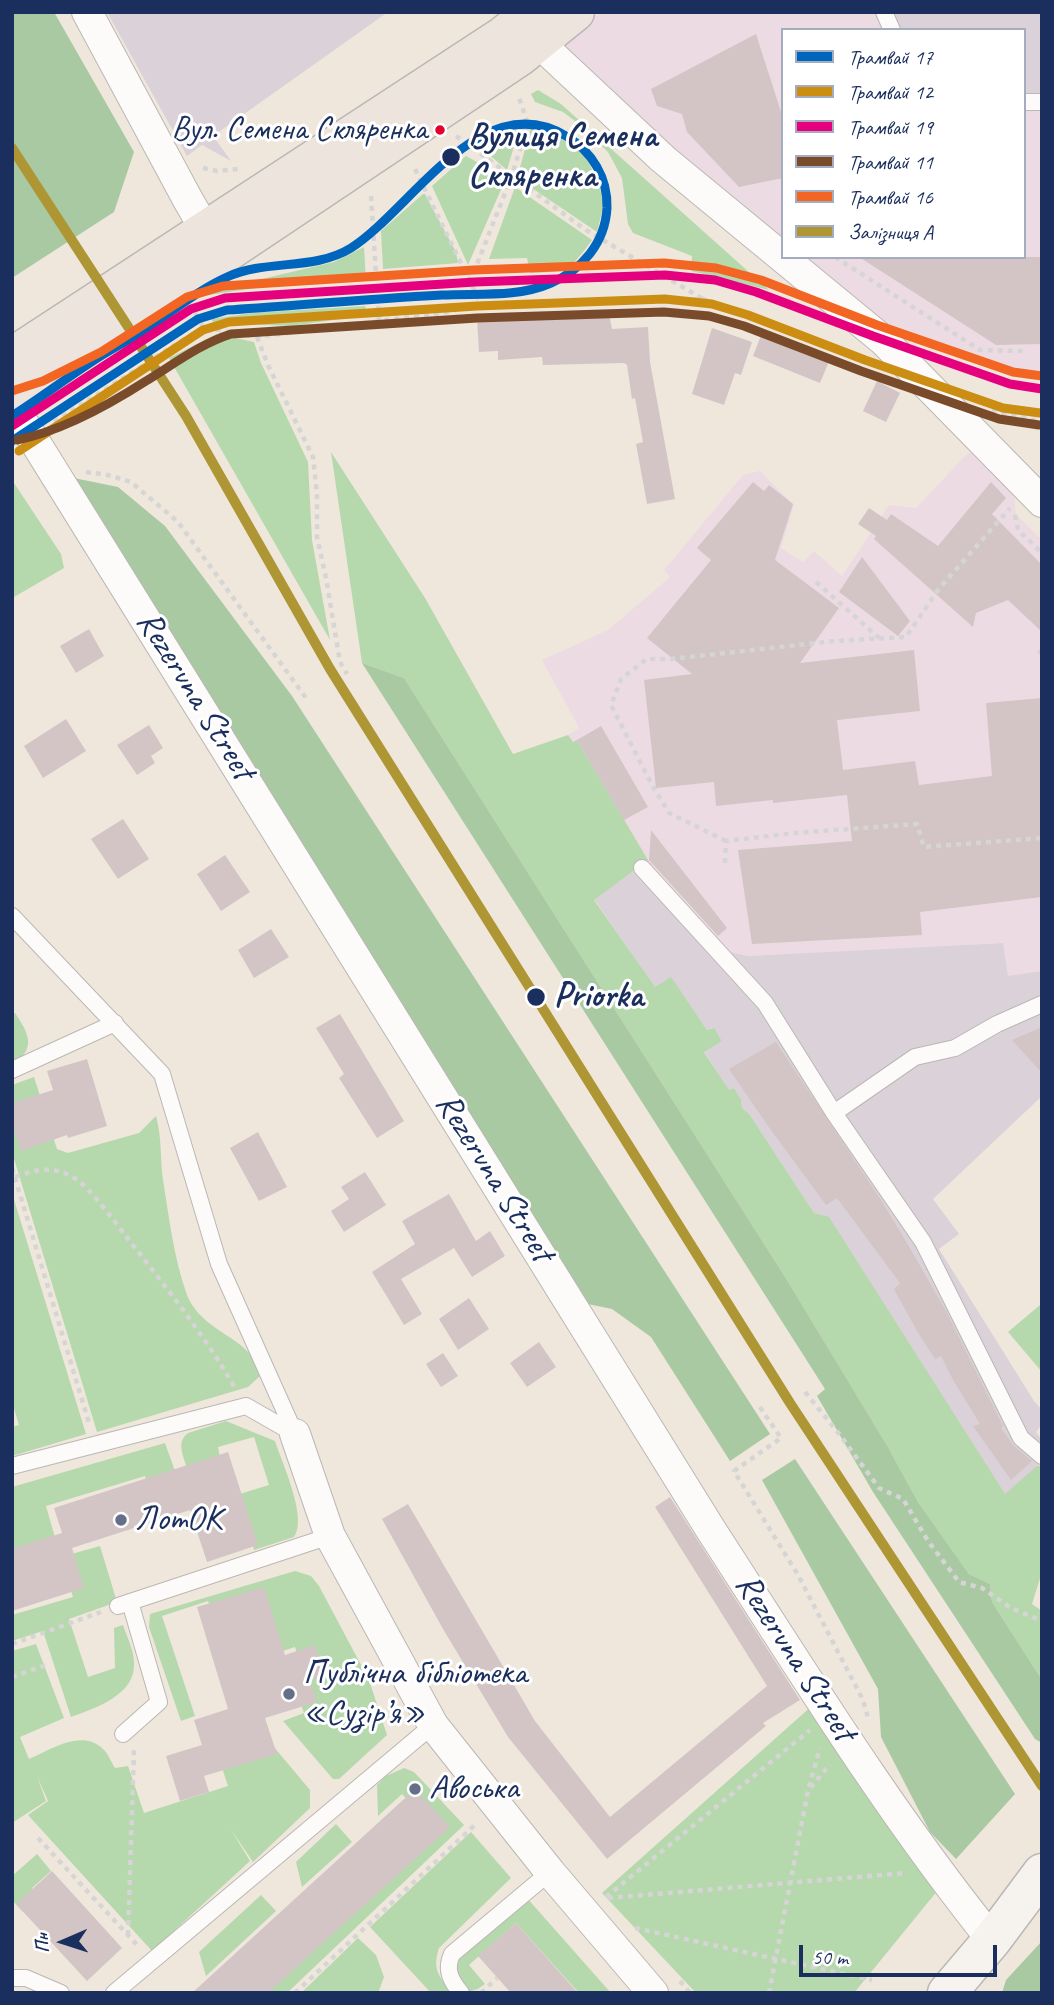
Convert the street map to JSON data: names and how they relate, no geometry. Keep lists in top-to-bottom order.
{
  "streets": {
    "street": ["Rezervna Street"]
  },
  "places": [
    "Вул. Семена Скляренка",
    "Вулиця Семена Скляренка",
    "Priorka",
    "ЛотОК",
    "Публічна бібліотека «Сузір’я»",
    "Авоська"
  ],
  "lines": [
    "tram line 17",
    "rail line A",
    "tram line 16",
    "tram line 19",
    "tram line 12",
    "tram line 11"
  ],
  "legend": [
    "Трамвай 17",
    "Трамвай 12",
    "Трамвай 19",
    "Трамвай 11",
    "Трамвай 16",
    "Залізниця A"
  ],
  "scale_bar": "50 m",
  "north": "left"
}
